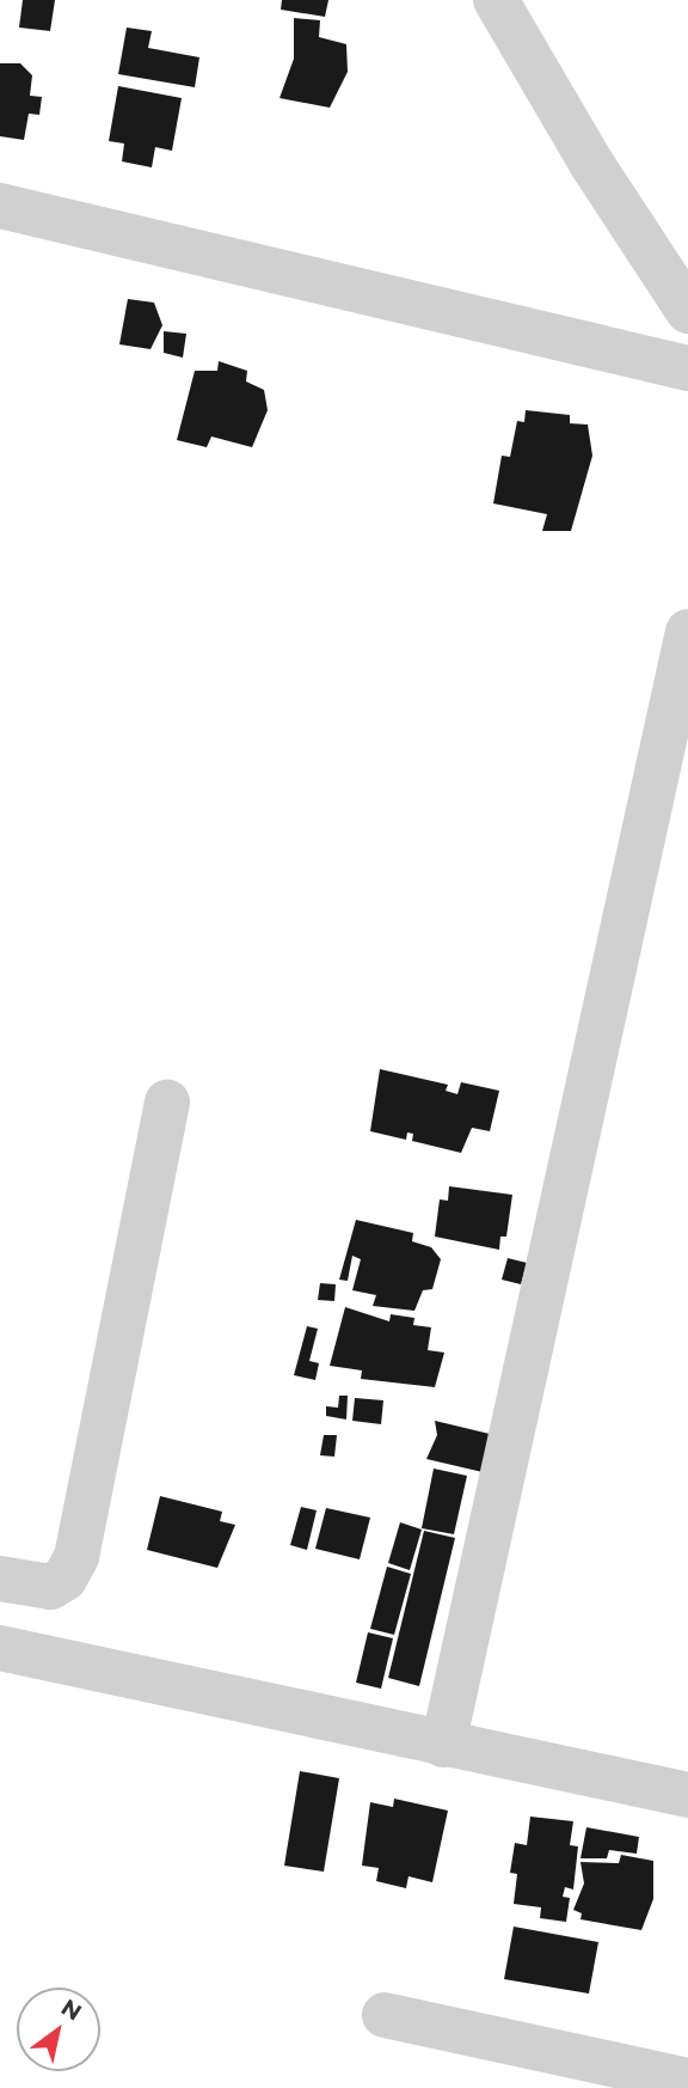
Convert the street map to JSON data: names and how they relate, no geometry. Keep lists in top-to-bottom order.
{
  "north": "top right"
}
